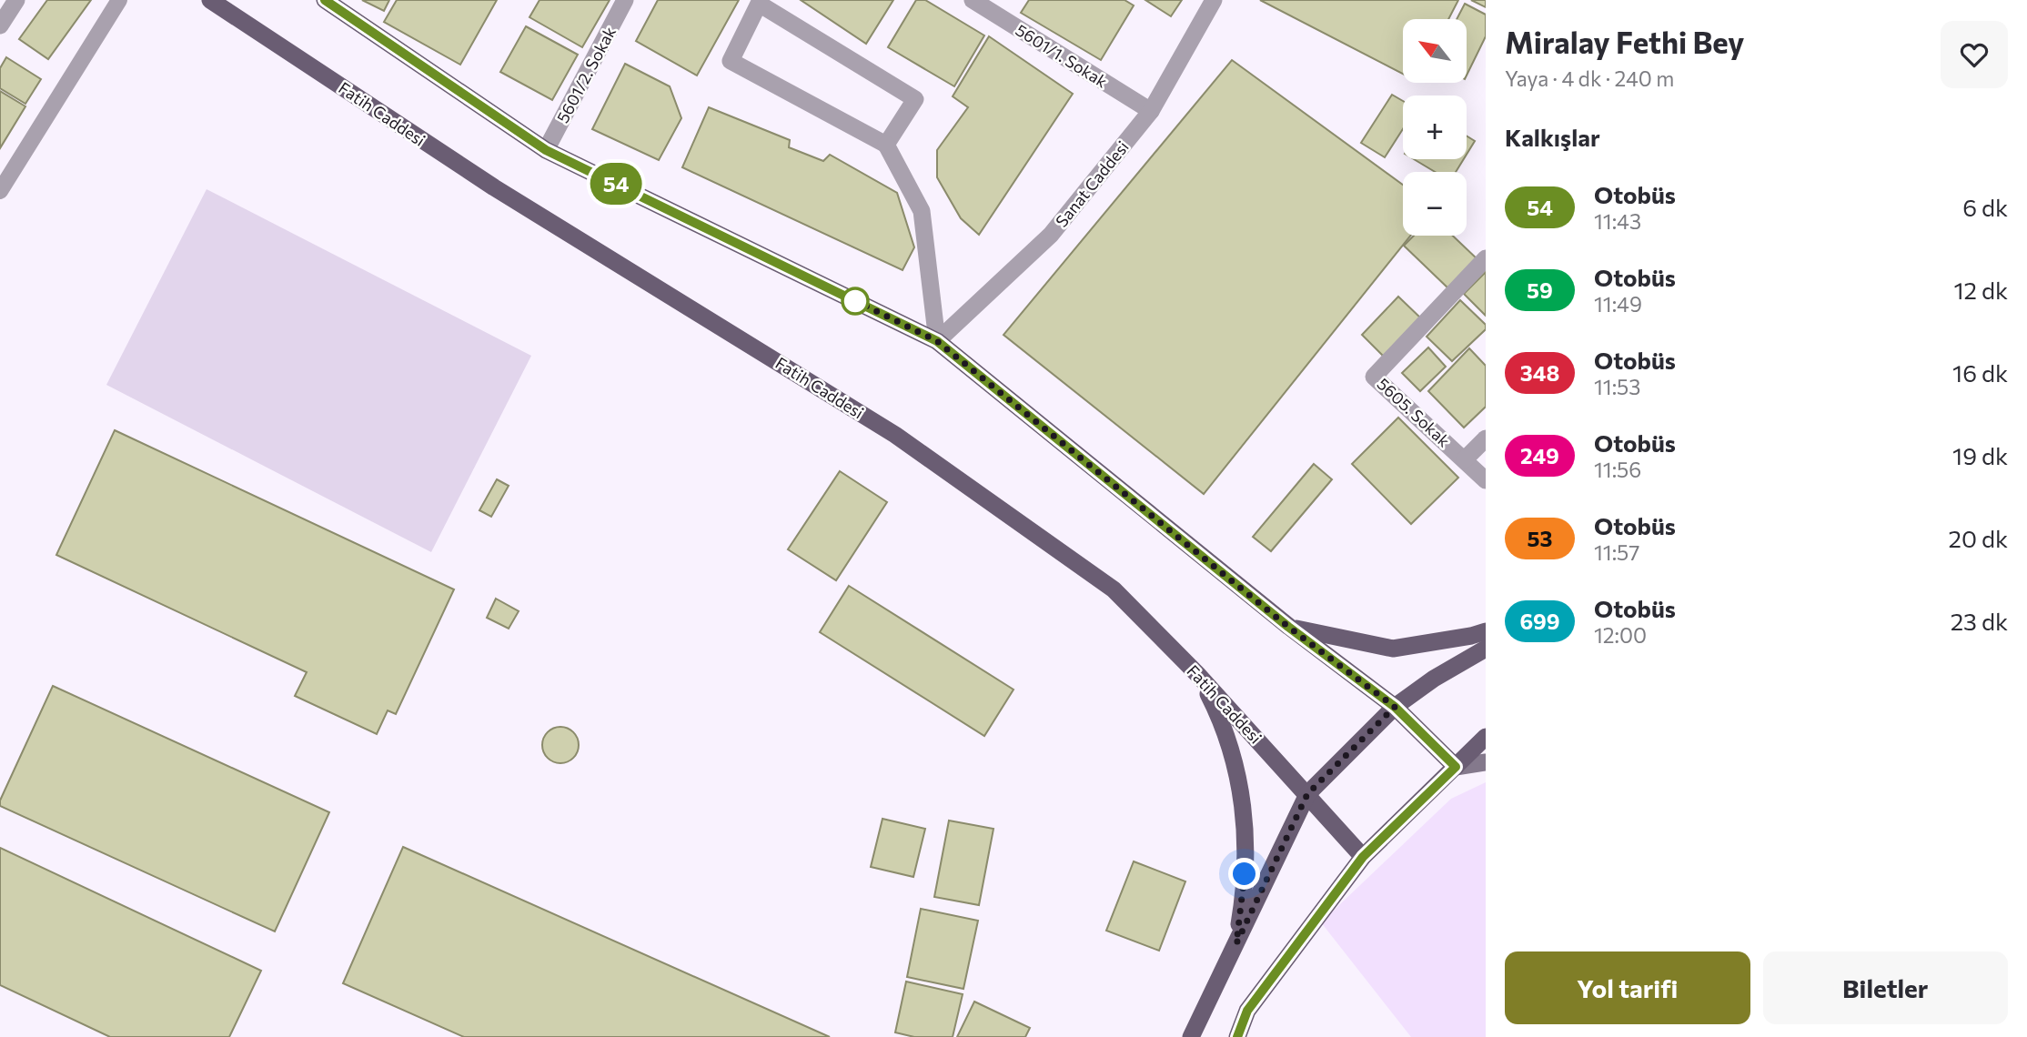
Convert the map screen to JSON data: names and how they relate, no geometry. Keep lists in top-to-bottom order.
{
  "streets": {
    "main road": ["Fatih Caddesi"],
    "street": [
      "5601/1. Sokak",
      "5601/2. Sokak",
      "Sanat Caddesi",
      "5605. Sokak"
    ]
  },
  "crossings": [
    ["5601/1. Sokak", "Sanat Caddesi"]
  ],
  "lines": ["bus line 54"],
  "north": "top left",
  "page": {
    "on_map": "54",
    "heading": [
      ["Miralay Fethi Bey", "Yaya · 4 dk · 240 m"],
      "Kalkışlar"
    ],
    "map_buttons": ["+", "−"],
    "list": [
      {
        "mark": "54",
        "name": "Otobüs",
        "note": "11:43",
        "value": "6 dk"
      },
      {
        "mark": "59",
        "name": "Otobüs",
        "note": "11:49",
        "value": "12 dk"
      },
      {
        "mark": "348",
        "name": "Otobüs",
        "note": "11:53",
        "value": "16 dk"
      },
      {
        "mark": "249",
        "name": "Otobüs",
        "note": "11:56",
        "value": "19 dk"
      },
      {
        "mark": "53",
        "name": "Otobüs",
        "note": "11:57",
        "value": "20 dk"
      },
      {
        "mark": "699",
        "name": "Otobüs",
        "note": "12:00",
        "value": "23 dk"
      }
    ],
    "buttons": ["Yol tarifi", "Biletler"]
  }
}
